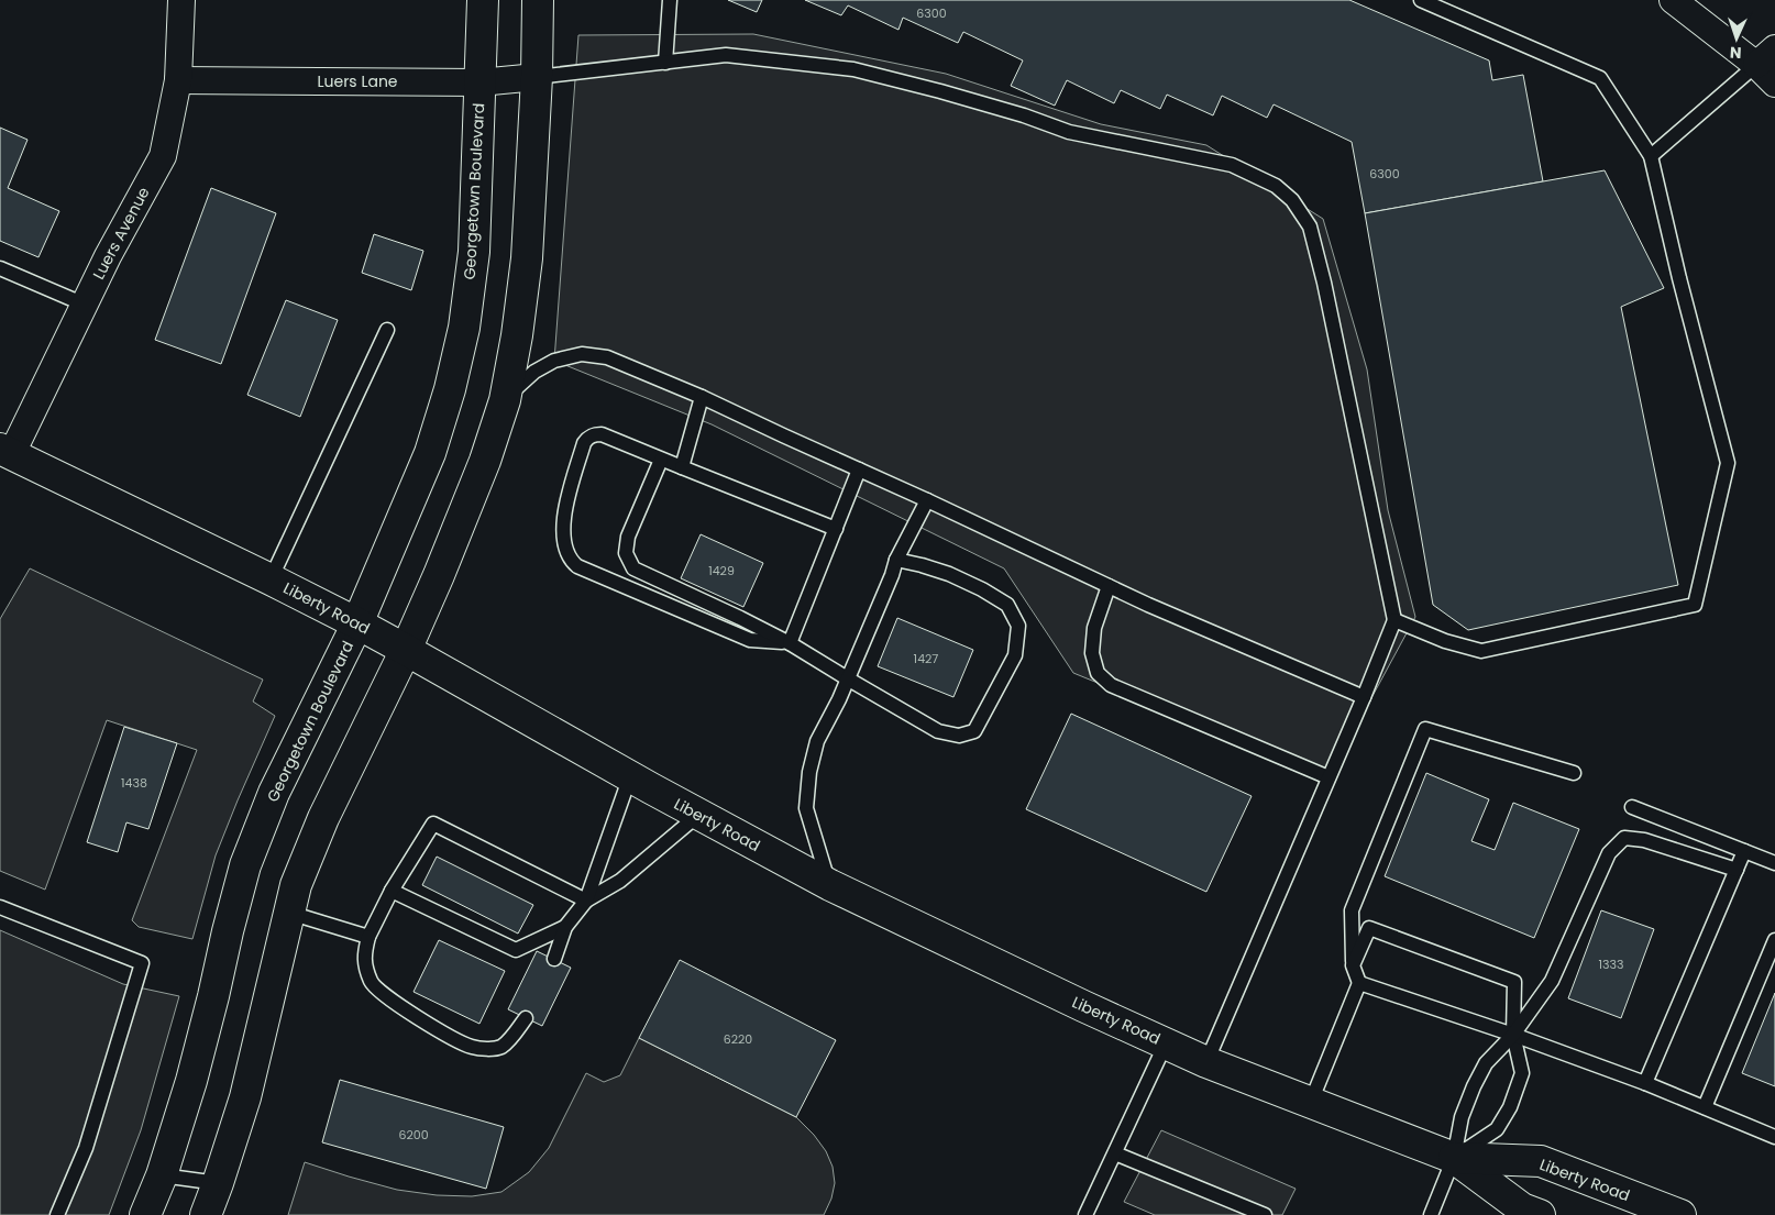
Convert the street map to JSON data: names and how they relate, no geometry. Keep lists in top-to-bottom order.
{
  "streets": {
    "street": [
      "Luers Lane",
      "Georgetown Boulevard",
      "Luers Avenue",
      "Liberty Road"
    ]
  },
  "crossings": [
    ["Luers Lane", "Georgetown Boulevard"],
    ["Luers Lane", "Luers Avenue"],
    ["Georgetown Boulevard", "Liberty Road"],
    ["Luers Avenue", "Liberty Road"]
  ],
  "house_numbers": [
    "6300",
    "6300",
    "1429",
    "1427",
    "1438",
    "1333",
    "6220",
    "6200"
  ],
  "north": "bottom"
}
